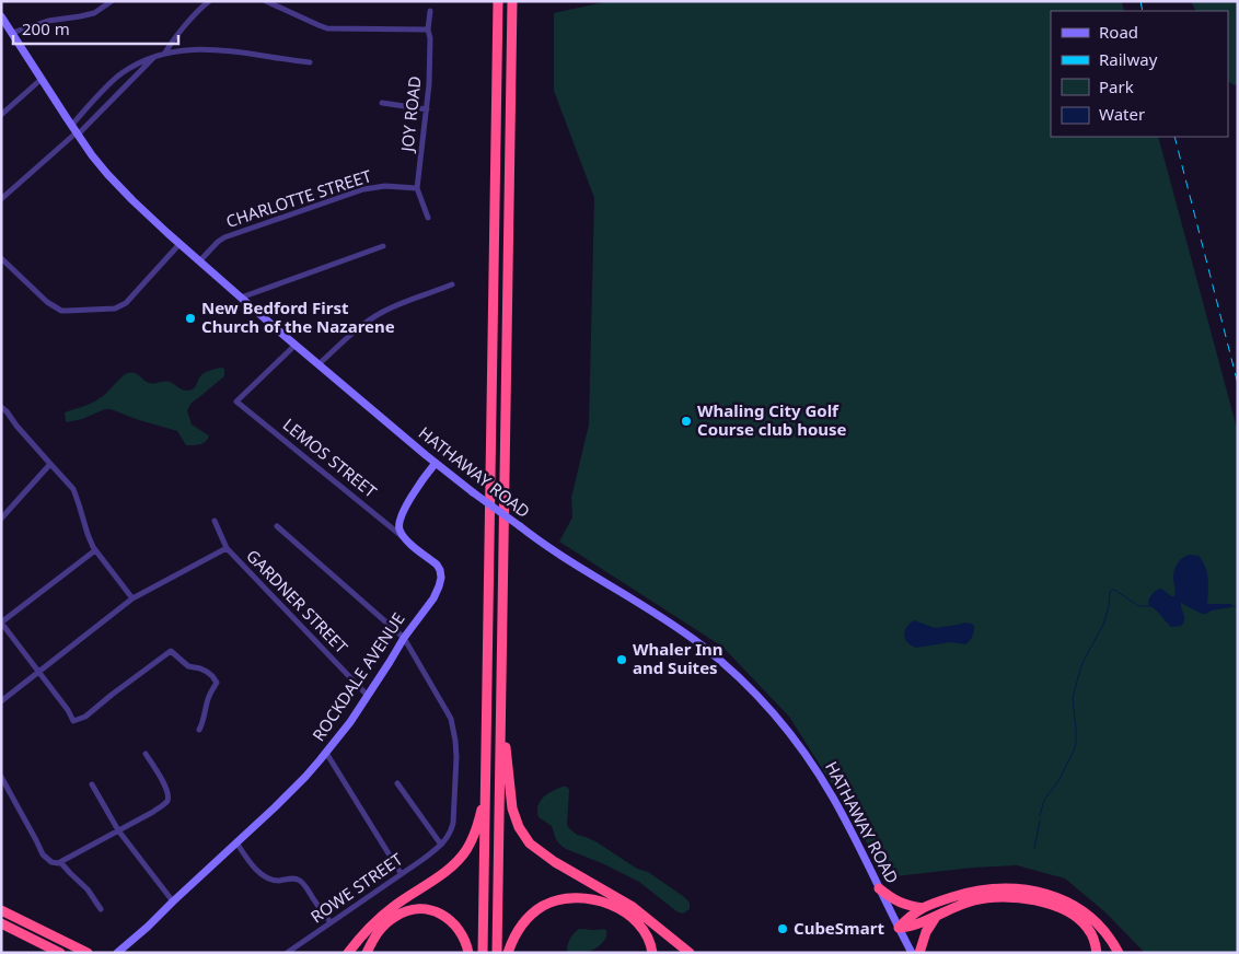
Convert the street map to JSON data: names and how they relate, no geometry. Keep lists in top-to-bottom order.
{
  "streets": {
    "main road": ["HATHAWAY ROAD", "ROCKDALE AVENUE"],
    "street": [
      "JOY ROAD",
      "CHARLOTTE STREET",
      "LEMOS STREET",
      "GARDNER STREET",
      "ROWE STREET"
    ]
  },
  "crossings": [
    ["JOY ROAD", "CHARLOTTE STREET"],
    ["CHARLOTTE STREET", "HATHAWAY ROAD"],
    ["LEMOS STREET", "HATHAWAY ROAD"],
    ["LEMOS STREET", "ROCKDALE AVENUE"],
    ["GARDNER STREET", "ROCKDALE AVENUE"]
  ],
  "places": [
    "New Bedford First Church of the Nazarene",
    "Whaling City Golf Course club house",
    "Whaler Inn and Suites",
    "CubeSmart"
  ],
  "legend": [
    "Road",
    "Railway",
    "Park",
    "Water"
  ],
  "scale_bar": "200 m"
}
